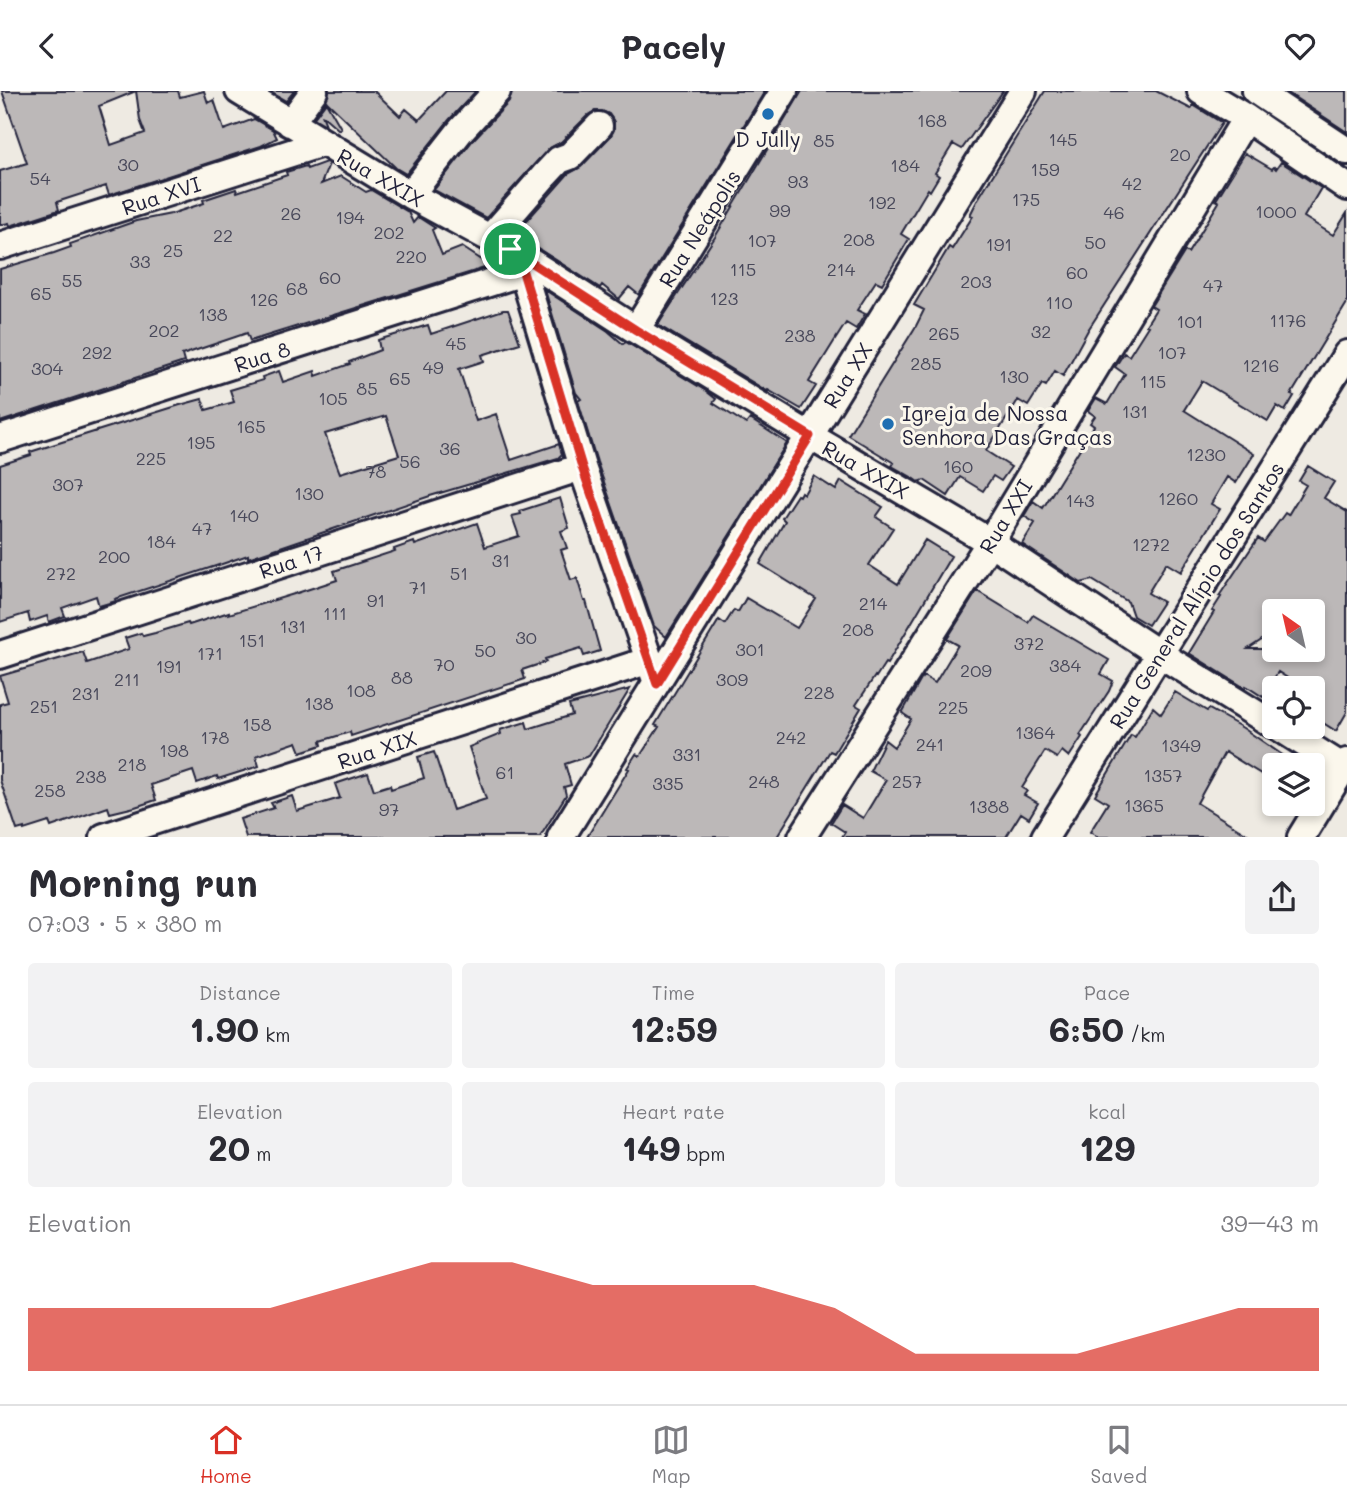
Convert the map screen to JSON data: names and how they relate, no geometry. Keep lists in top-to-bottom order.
{
  "streets": {
    "street": [
      "Rua XXIX",
      "Rua XVI",
      "Rua Neápolis",
      "Rua 8",
      "Rua XX",
      "Rua XXI",
      "Rua 17",
      "Rua General Alípio dos Santos",
      "Rua XIX"
    ]
  },
  "crossings": [
    ["Rua XXIX", "Rua XVI"],
    ["Rua XXIX", "Rua Neápolis"],
    ["Rua XXIX", "Rua XX"],
    ["Rua XXIX", "Rua XXI"],
    ["Rua XXIX", "Rua General Alípio dos Santos"],
    ["Rua XX", "Rua XIX"]
  ],
  "places": ["D Jully", "Igreja de Nossa Senhora Das Graças"],
  "house_numbers": [
    "168",
    "145",
    "85",
    "20",
    "30",
    "184",
    "159",
    "54",
    "93",
    "42",
    "175",
    "192",
    "99",
    "1000",
    "46",
    "26",
    "194",
    "202",
    "22",
    "208",
    "107",
    "50",
    "191",
    "25",
    "220",
    "33",
    "115",
    "214",
    "60",
    "60",
    "55",
    "203",
    "47",
    "68",
    "65",
    "123",
    "126",
    "110",
    "138",
    "1176",
    "101",
    "202",
    "32",
    "265",
    "238",
    "45",
    "292",
    "107",
    "285",
    "1216",
    "49",
    "304",
    "130",
    "65",
    "115",
    "85",
    "105",
    "131",
    "165",
    "195",
    "36",
    "1230",
    "225",
    "56",
    "160",
    "78",
    "307",
    "130",
    "1260",
    "143",
    "140",
    "47",
    "184",
    "1272",
    "200",
    "31",
    "272",
    "51",
    "71",
    "91",
    "214",
    "111",
    "131",
    "208",
    "30",
    "151",
    "372",
    "301",
    "50",
    "171",
    "70",
    "384",
    "191",
    "209",
    "88",
    "211",
    "309",
    "108",
    "228",
    "231",
    "138",
    "251",
    "225",
    "158",
    "1364",
    "178",
    "242",
    "241",
    "1349",
    "198",
    "331",
    "218",
    "61",
    "1357",
    "238",
    "248",
    "257",
    "335",
    "258",
    "1365",
    "1388",
    "97"
  ],
  "north": "top left",
  "page": {
    "header": "Pacely",
    "heading": ["Morning run", "07:03 · 5 × 380 m"],
    "stats": [
      ["Distance", "1.90 km"],
      ["Time", "12:59"],
      ["Pace", "6:50 /km"],
      ["Elevation", "20 m"],
      ["Heart rate", "149 bpm"],
      ["kcal", "129"]
    ],
    "chart": ["Elevation", "39–43 m"],
    "tabs": ["Home", "Map", "Saved"]
  }
}
